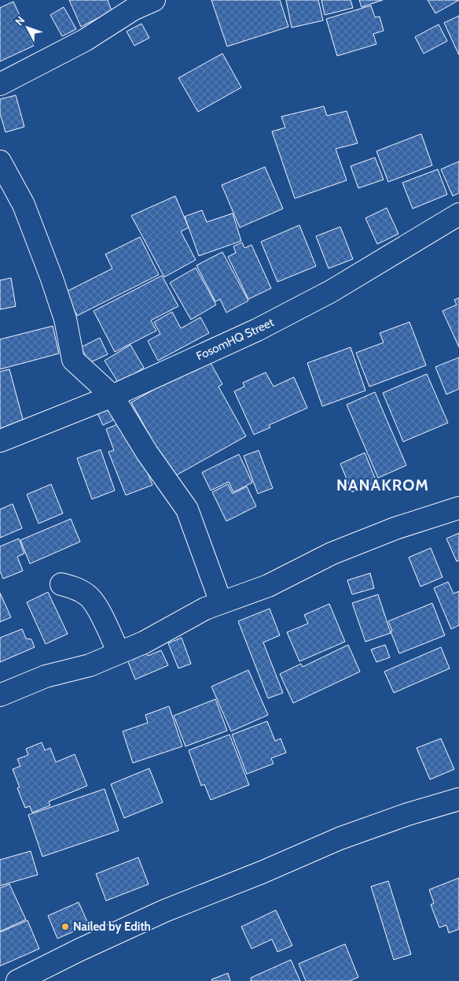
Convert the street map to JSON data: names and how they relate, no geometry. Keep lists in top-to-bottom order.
{
  "streets": {
    "street": ["FosomHQ Street"]
  },
  "districts": ["NANAKROM"],
  "places": ["Nailed by Edith"],
  "north": "top left"
}
